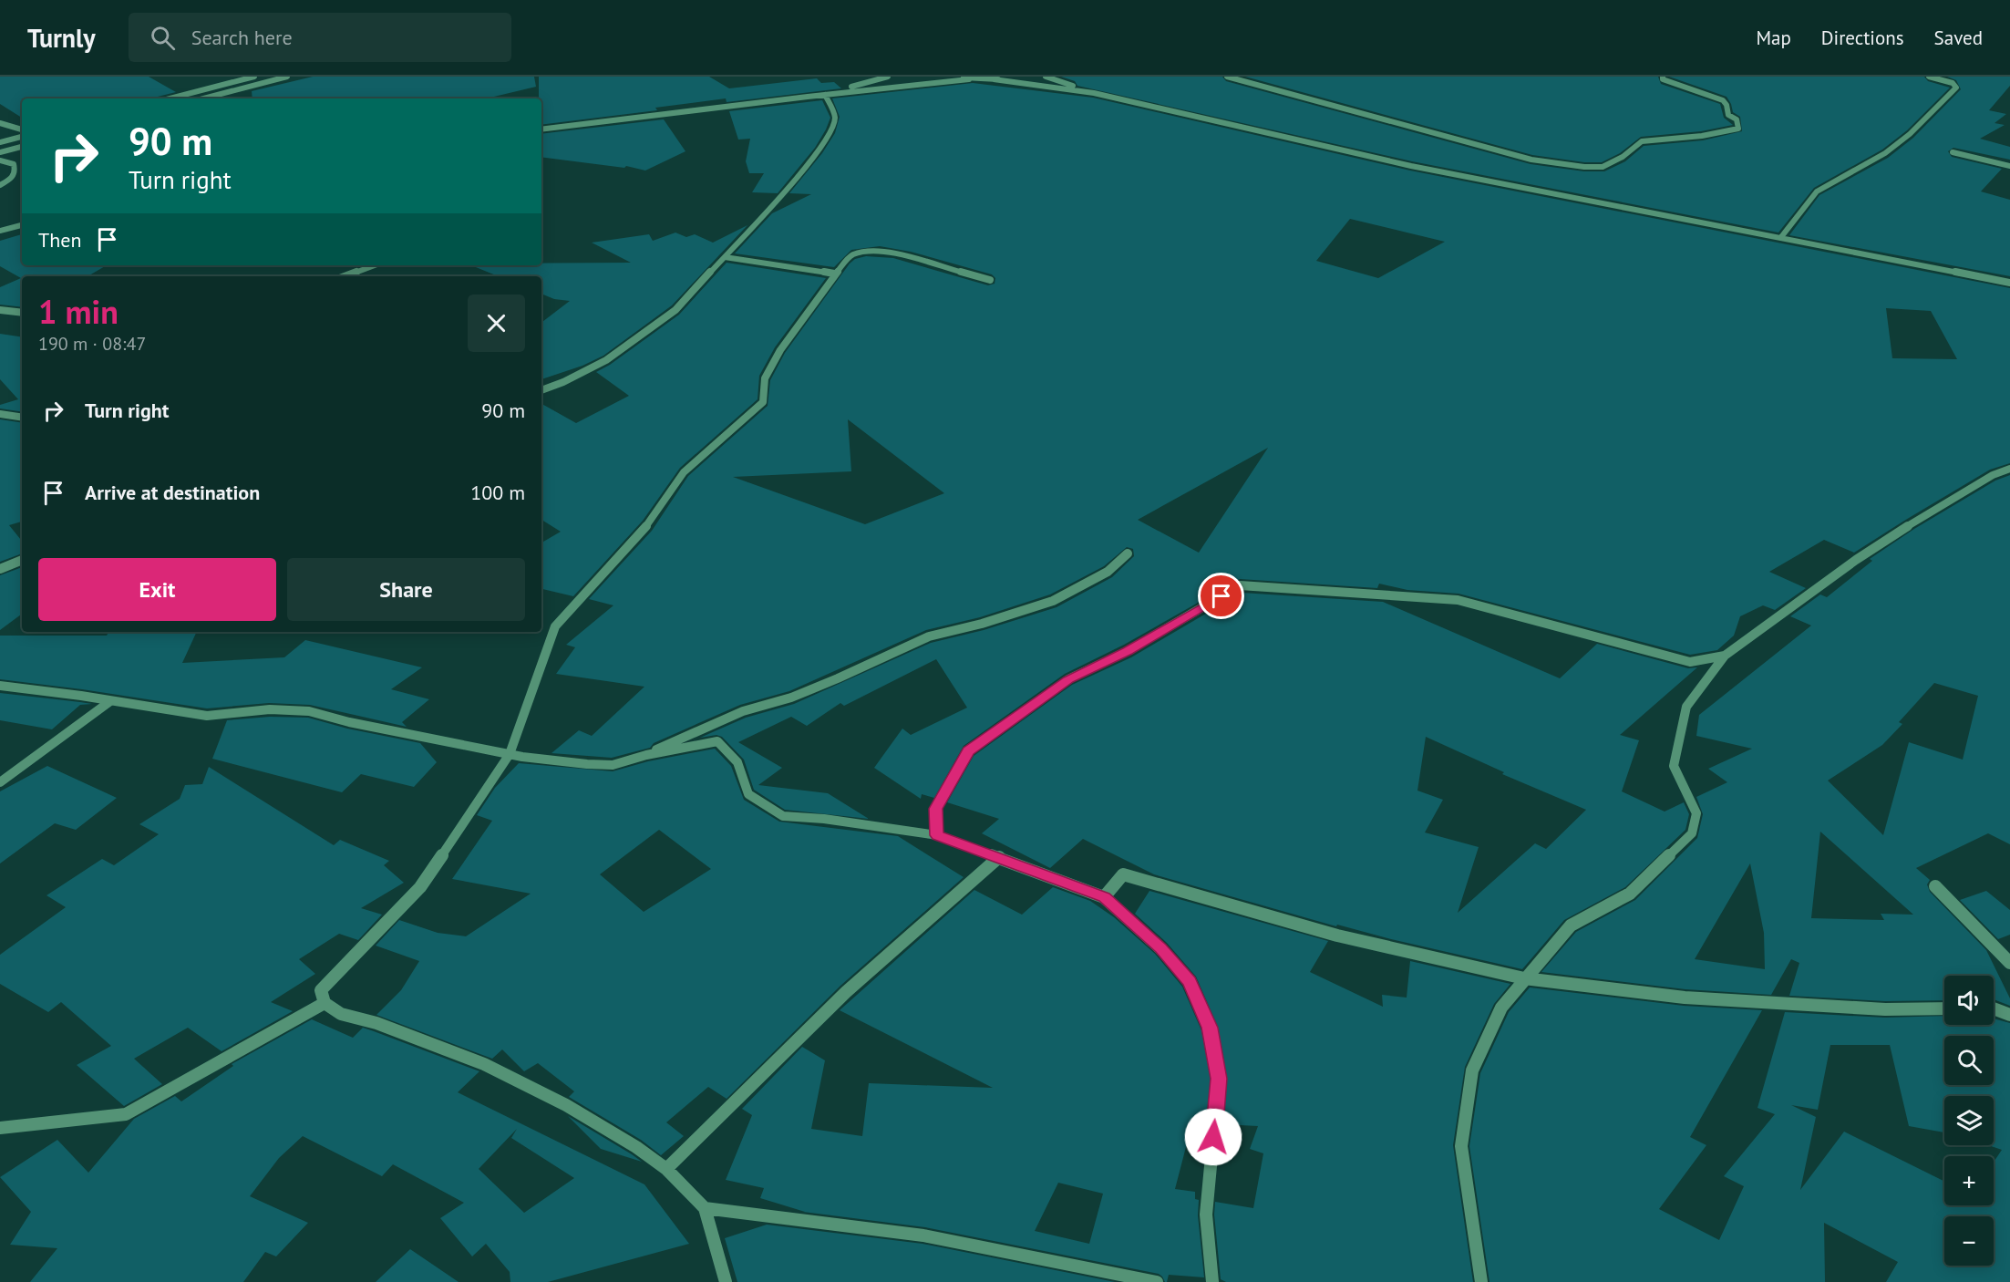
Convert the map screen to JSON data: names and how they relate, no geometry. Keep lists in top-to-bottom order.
{
  "page": {
    "header": "Turnly",
    "search": "Search here",
    "nav": ["Map", "Directions", "Saved"],
    "turn": ["90 m", "Turn right"],
    "then": "Then",
    "heading": ["1 min", "190 m · 08:47"],
    "list": [
      {
        "name": "Turn right",
        "value": "90 m"
      },
      {
        "name": "Arrive at destination",
        "value": "100 m"
      }
    ],
    "buttons": ["Exit", "Share"],
    "map_buttons": ["+", "−"]
  }
}
